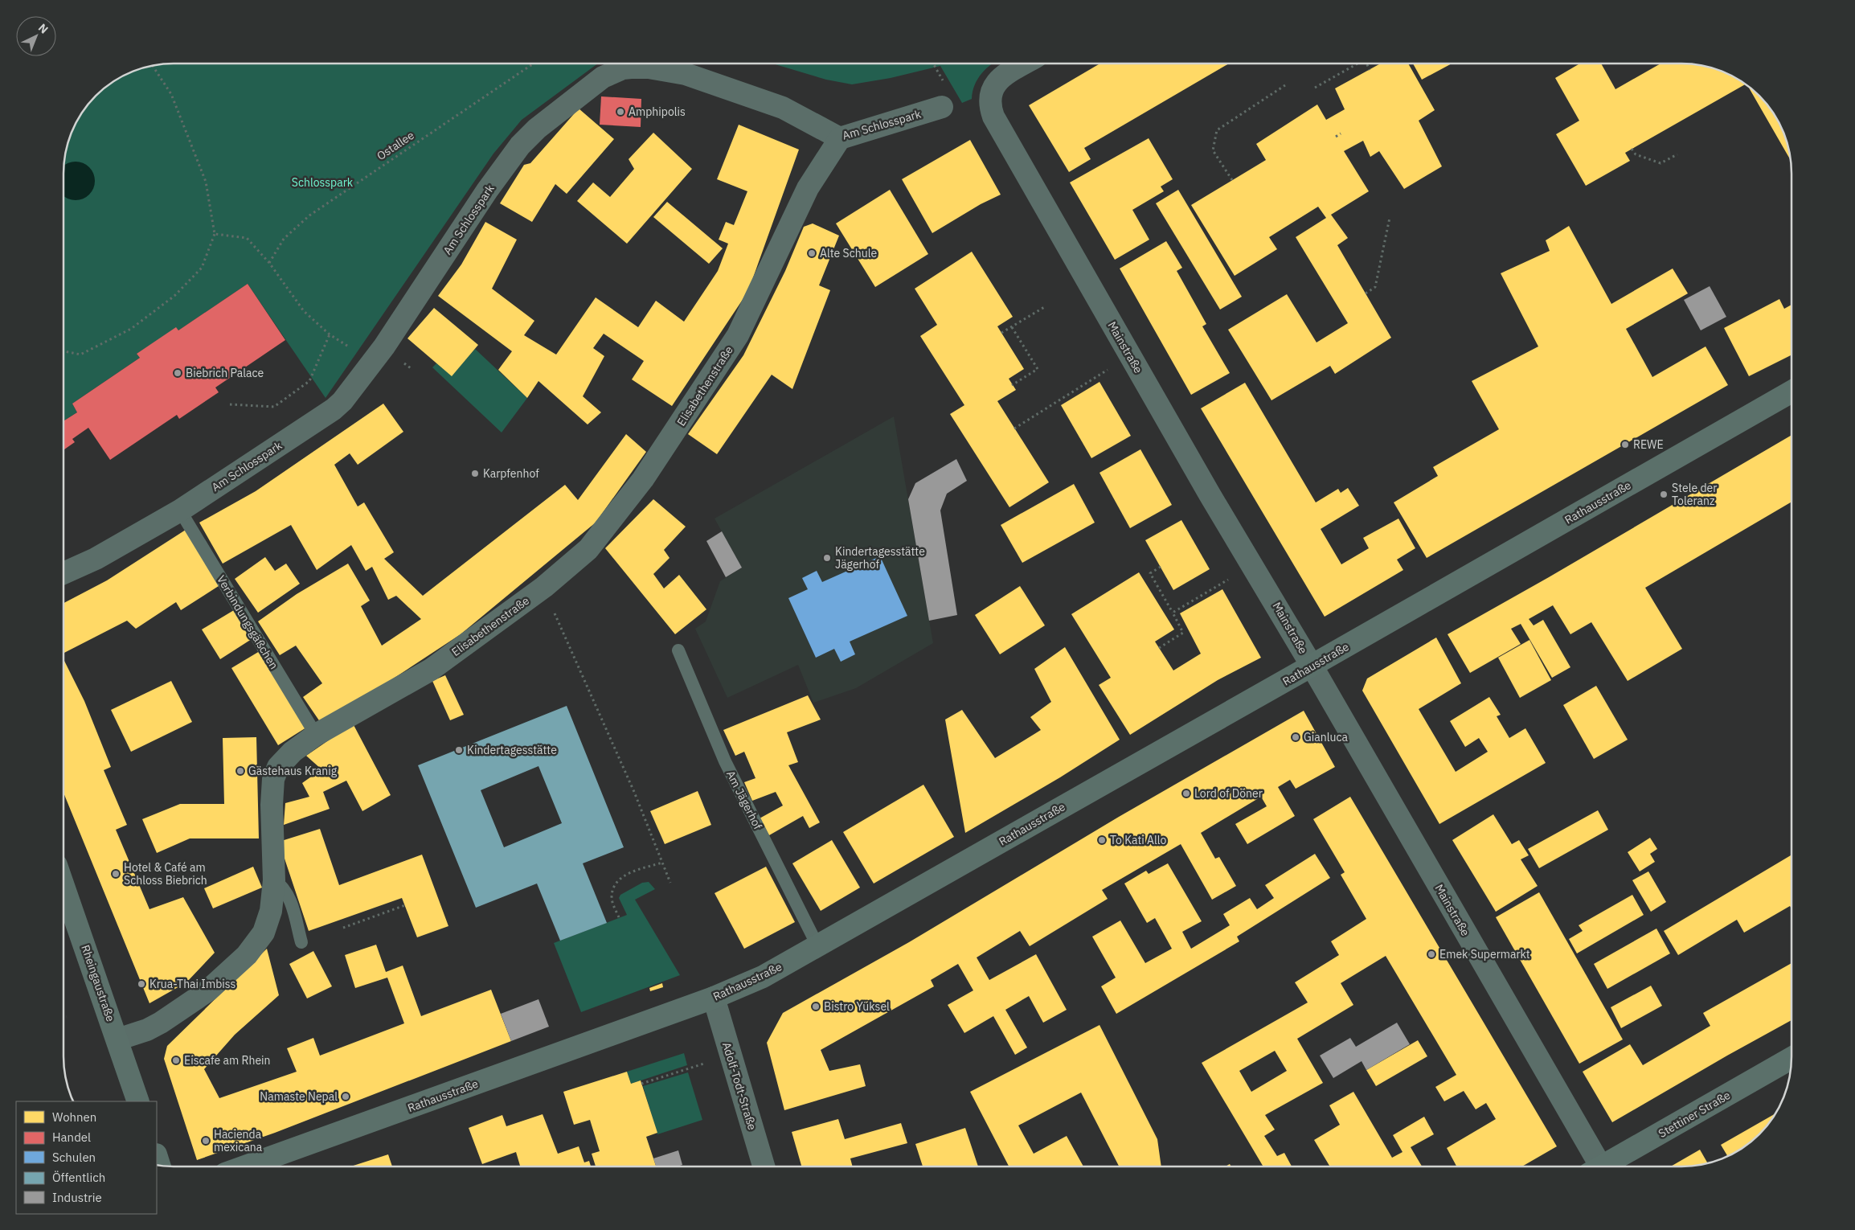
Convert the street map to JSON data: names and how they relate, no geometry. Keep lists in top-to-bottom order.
{
  "streets": {
    "street": [
      "Am Schlosspark",
      "Mainstraße",
      "Elisabethenstraße",
      "Rathausstraße",
      "Rheingaustraße",
      "Adolf-Todt-Straße",
      "Stettiner Straße"
    ],
    "lane": ["Verbindungsgäßchen", "Am Jägerhof"],
    "path": ["Ostallee"]
  },
  "crossings": [
    ["Am Schlosspark", "Elisabethenstraße"],
    ["Am Schlosspark", "Verbindungsgäßchen"],
    ["Mainstraße", "Rathausstraße"],
    ["Elisabethenstraße", "Verbindungsgäßchen"],
    ["Elisabethenstraße", "Rheingaustraße"],
    ["Rathausstraße", "Am Jägerhof"],
    ["Rathausstraße", "Adolf-Todt-Straße"]
  ],
  "parks": ["Schlosspark"],
  "places": [
    "Amphipolis",
    "Alte Schule",
    "Biebrich Palace",
    "REWE",
    "Karpfenhof",
    "Stele der Toleranz",
    "Kindertagesstätte Jägerhof",
    "Gianluca",
    "Kindertagesstätte",
    "Gästehaus Kranig",
    "Lord of Döner",
    "To Kati Allo",
    "Hotel & Café am Schloss Biebrich",
    "Emek Supermarkt",
    "Krua-Thai Imbiss",
    "Bistro Yüksel",
    "Eiscafe am Rhein",
    "Namaste Nepal",
    "Hacienda mexicana"
  ],
  "legend": [
    "Wohnen",
    "Handel",
    "Schulen",
    "Öffentlich",
    "Industrie"
  ],
  "north": "top right"
}
